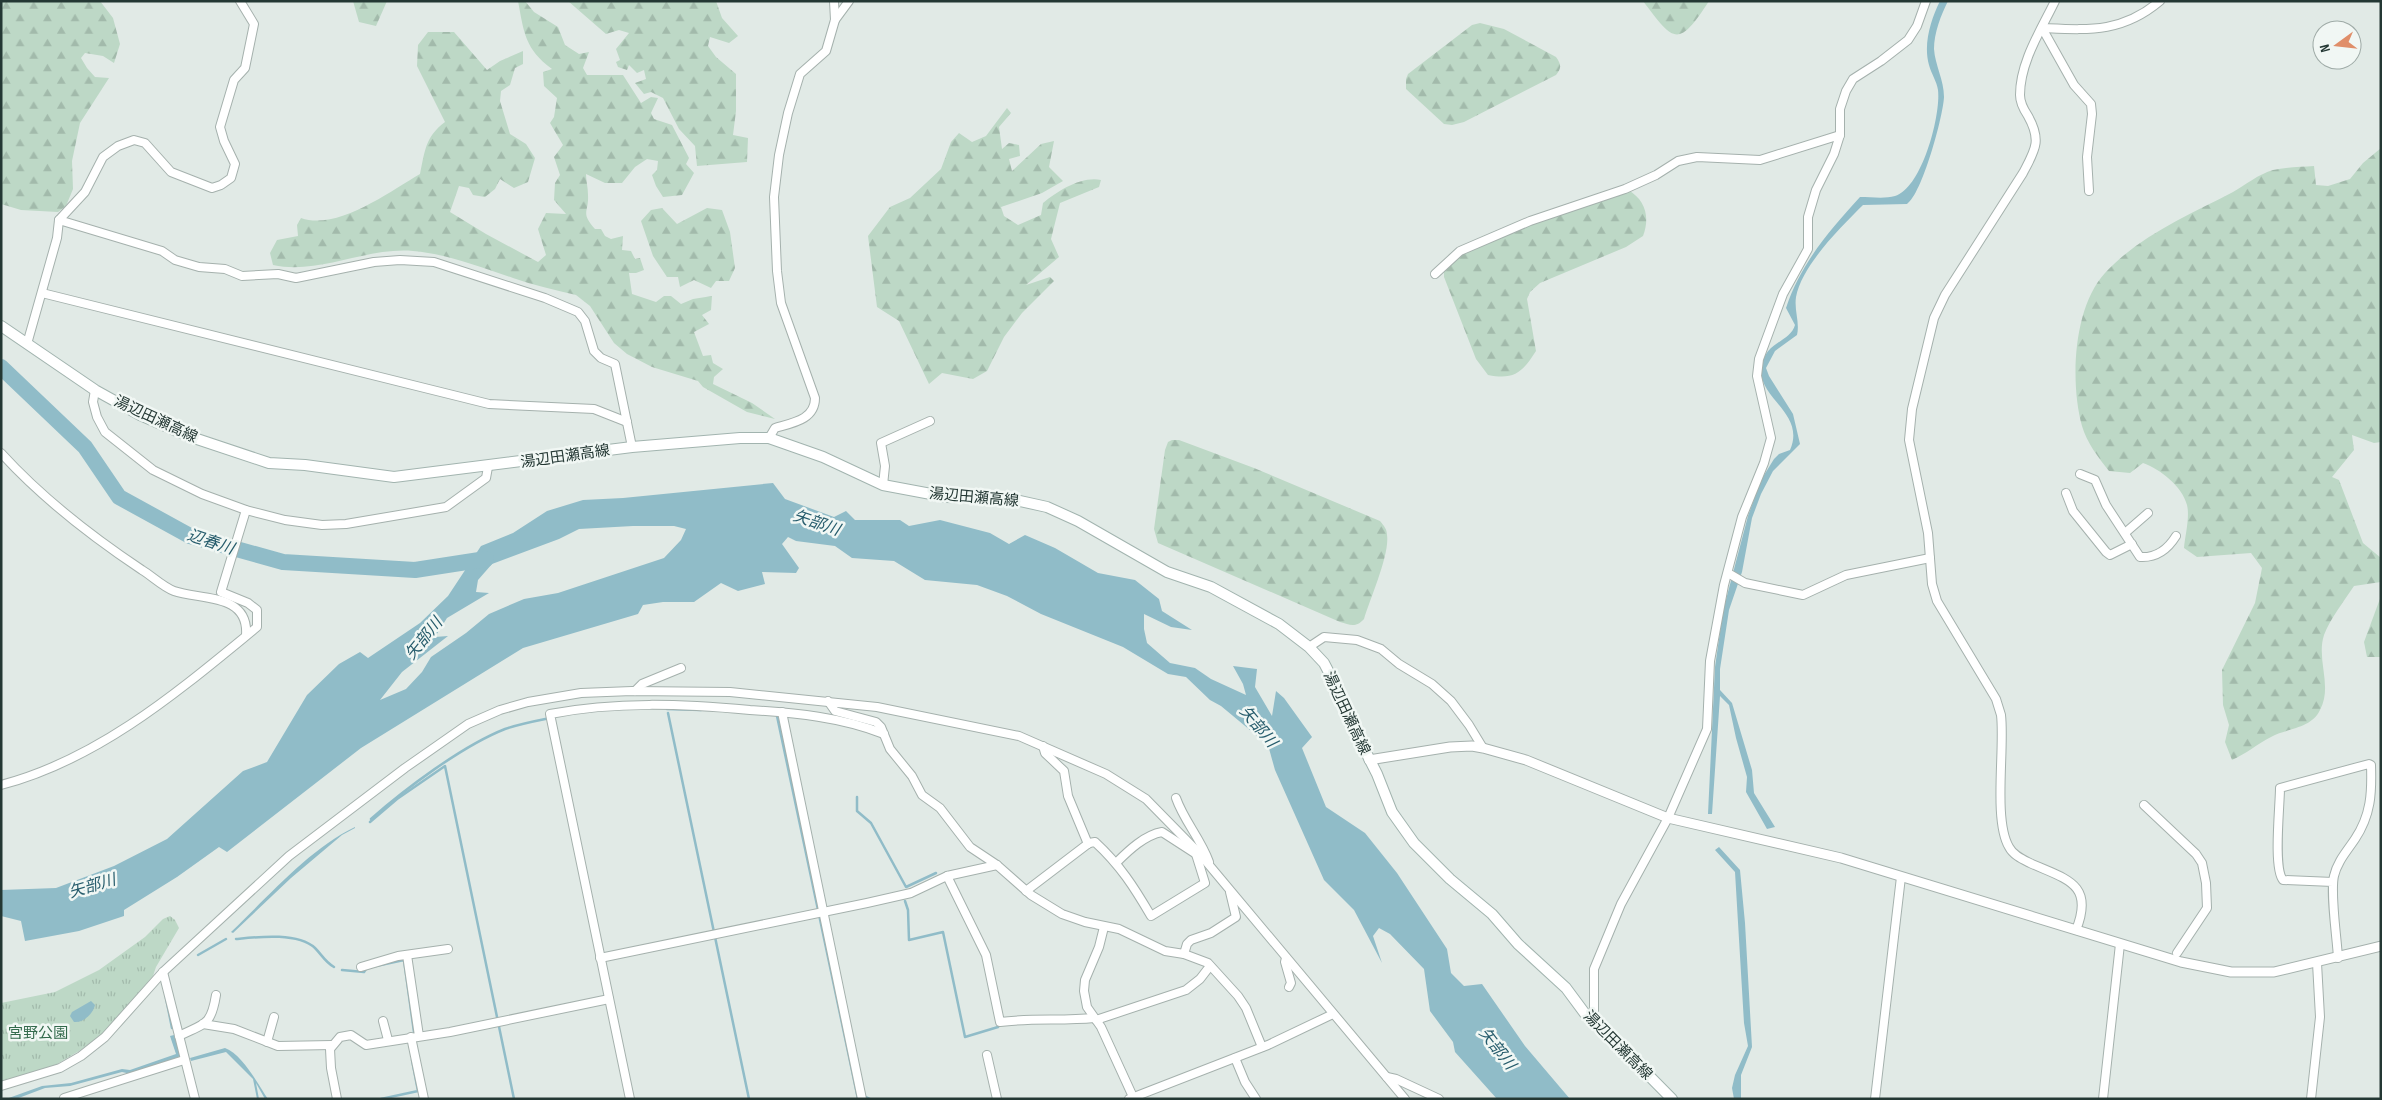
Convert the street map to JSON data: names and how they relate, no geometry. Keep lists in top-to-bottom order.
{
  "streets": {
    "main road": ["湯辺田瀬高線"]
  },
  "water": ["矢部川", "辺春川"],
  "parks": ["宮野公園"],
  "north": "left"
}
